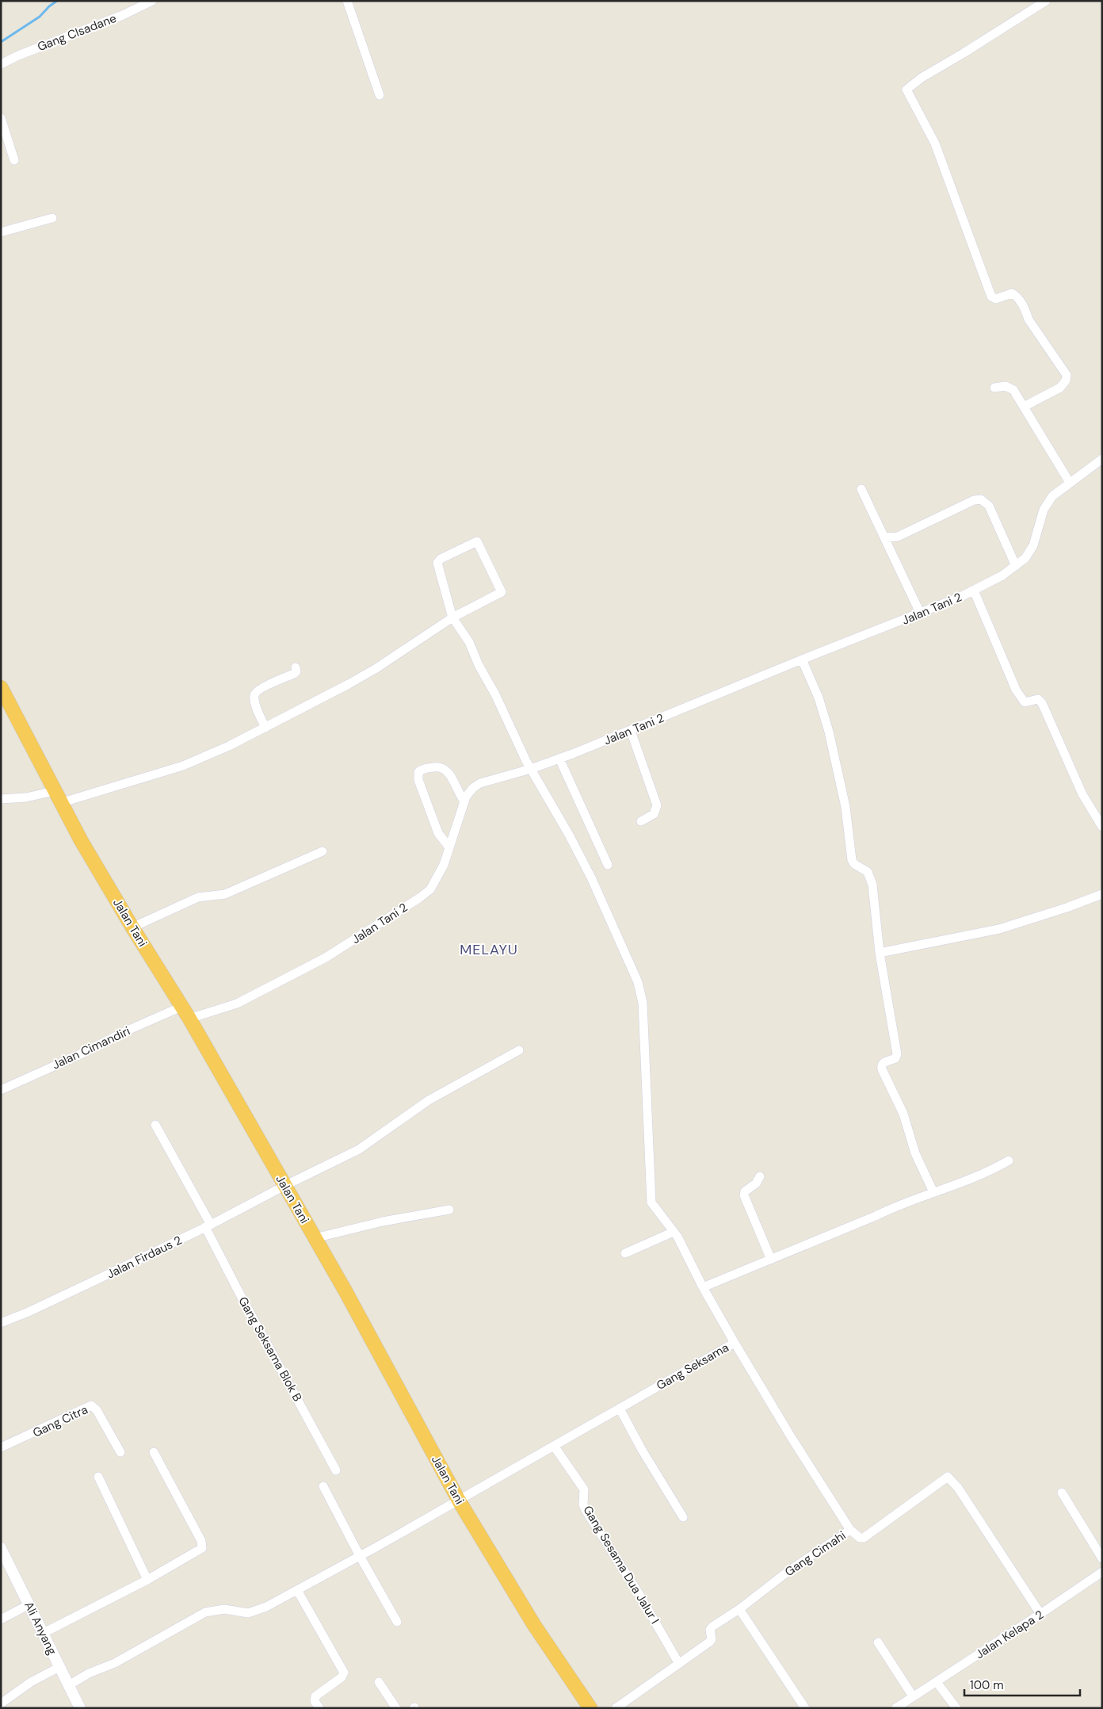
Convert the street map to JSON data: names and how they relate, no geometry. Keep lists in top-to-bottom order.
{
  "streets": {
    "highway": ["Jalan Tani"],
    "street": [
      "Gang CIsadane",
      "Jalan Tani 2",
      "Jalan Cimandiri",
      "Jalan Firdaus 2",
      "Gang Seksama Blok B",
      "Gang Seksama",
      "Gang Citra",
      "Gang Cimahi",
      "Gang Sesama Dua Jalur I",
      "Ali Anyang",
      "Jalan Kelapa 2"
    ]
  },
  "crossings": [
    ["Jalan Tani 2", "Jalan Tani"],
    ["Jalan Tani 2", "Jalan Cimandiri"],
    ["Jalan Tani", "Jalan Cimandiri"],
    ["Jalan Tani", "Jalan Firdaus 2"],
    ["Jalan Tani", "Gang Seksama"],
    ["Jalan Firdaus 2", "Gang Seksama Blok B"],
    ["Gang Seksama", "Gang Cimahi"],
    ["Gang Seksama", "Gang Sesama Dua Jalur I"],
    ["Gang Seksama", "Ali Anyang"],
    ["Gang Cimahi", "Gang Sesama Dua Jalur I"],
    ["Gang Cimahi", "Jalan Kelapa 2"]
  ],
  "districts": ["MELAYU"],
  "scale_bar": "100 m"
}
